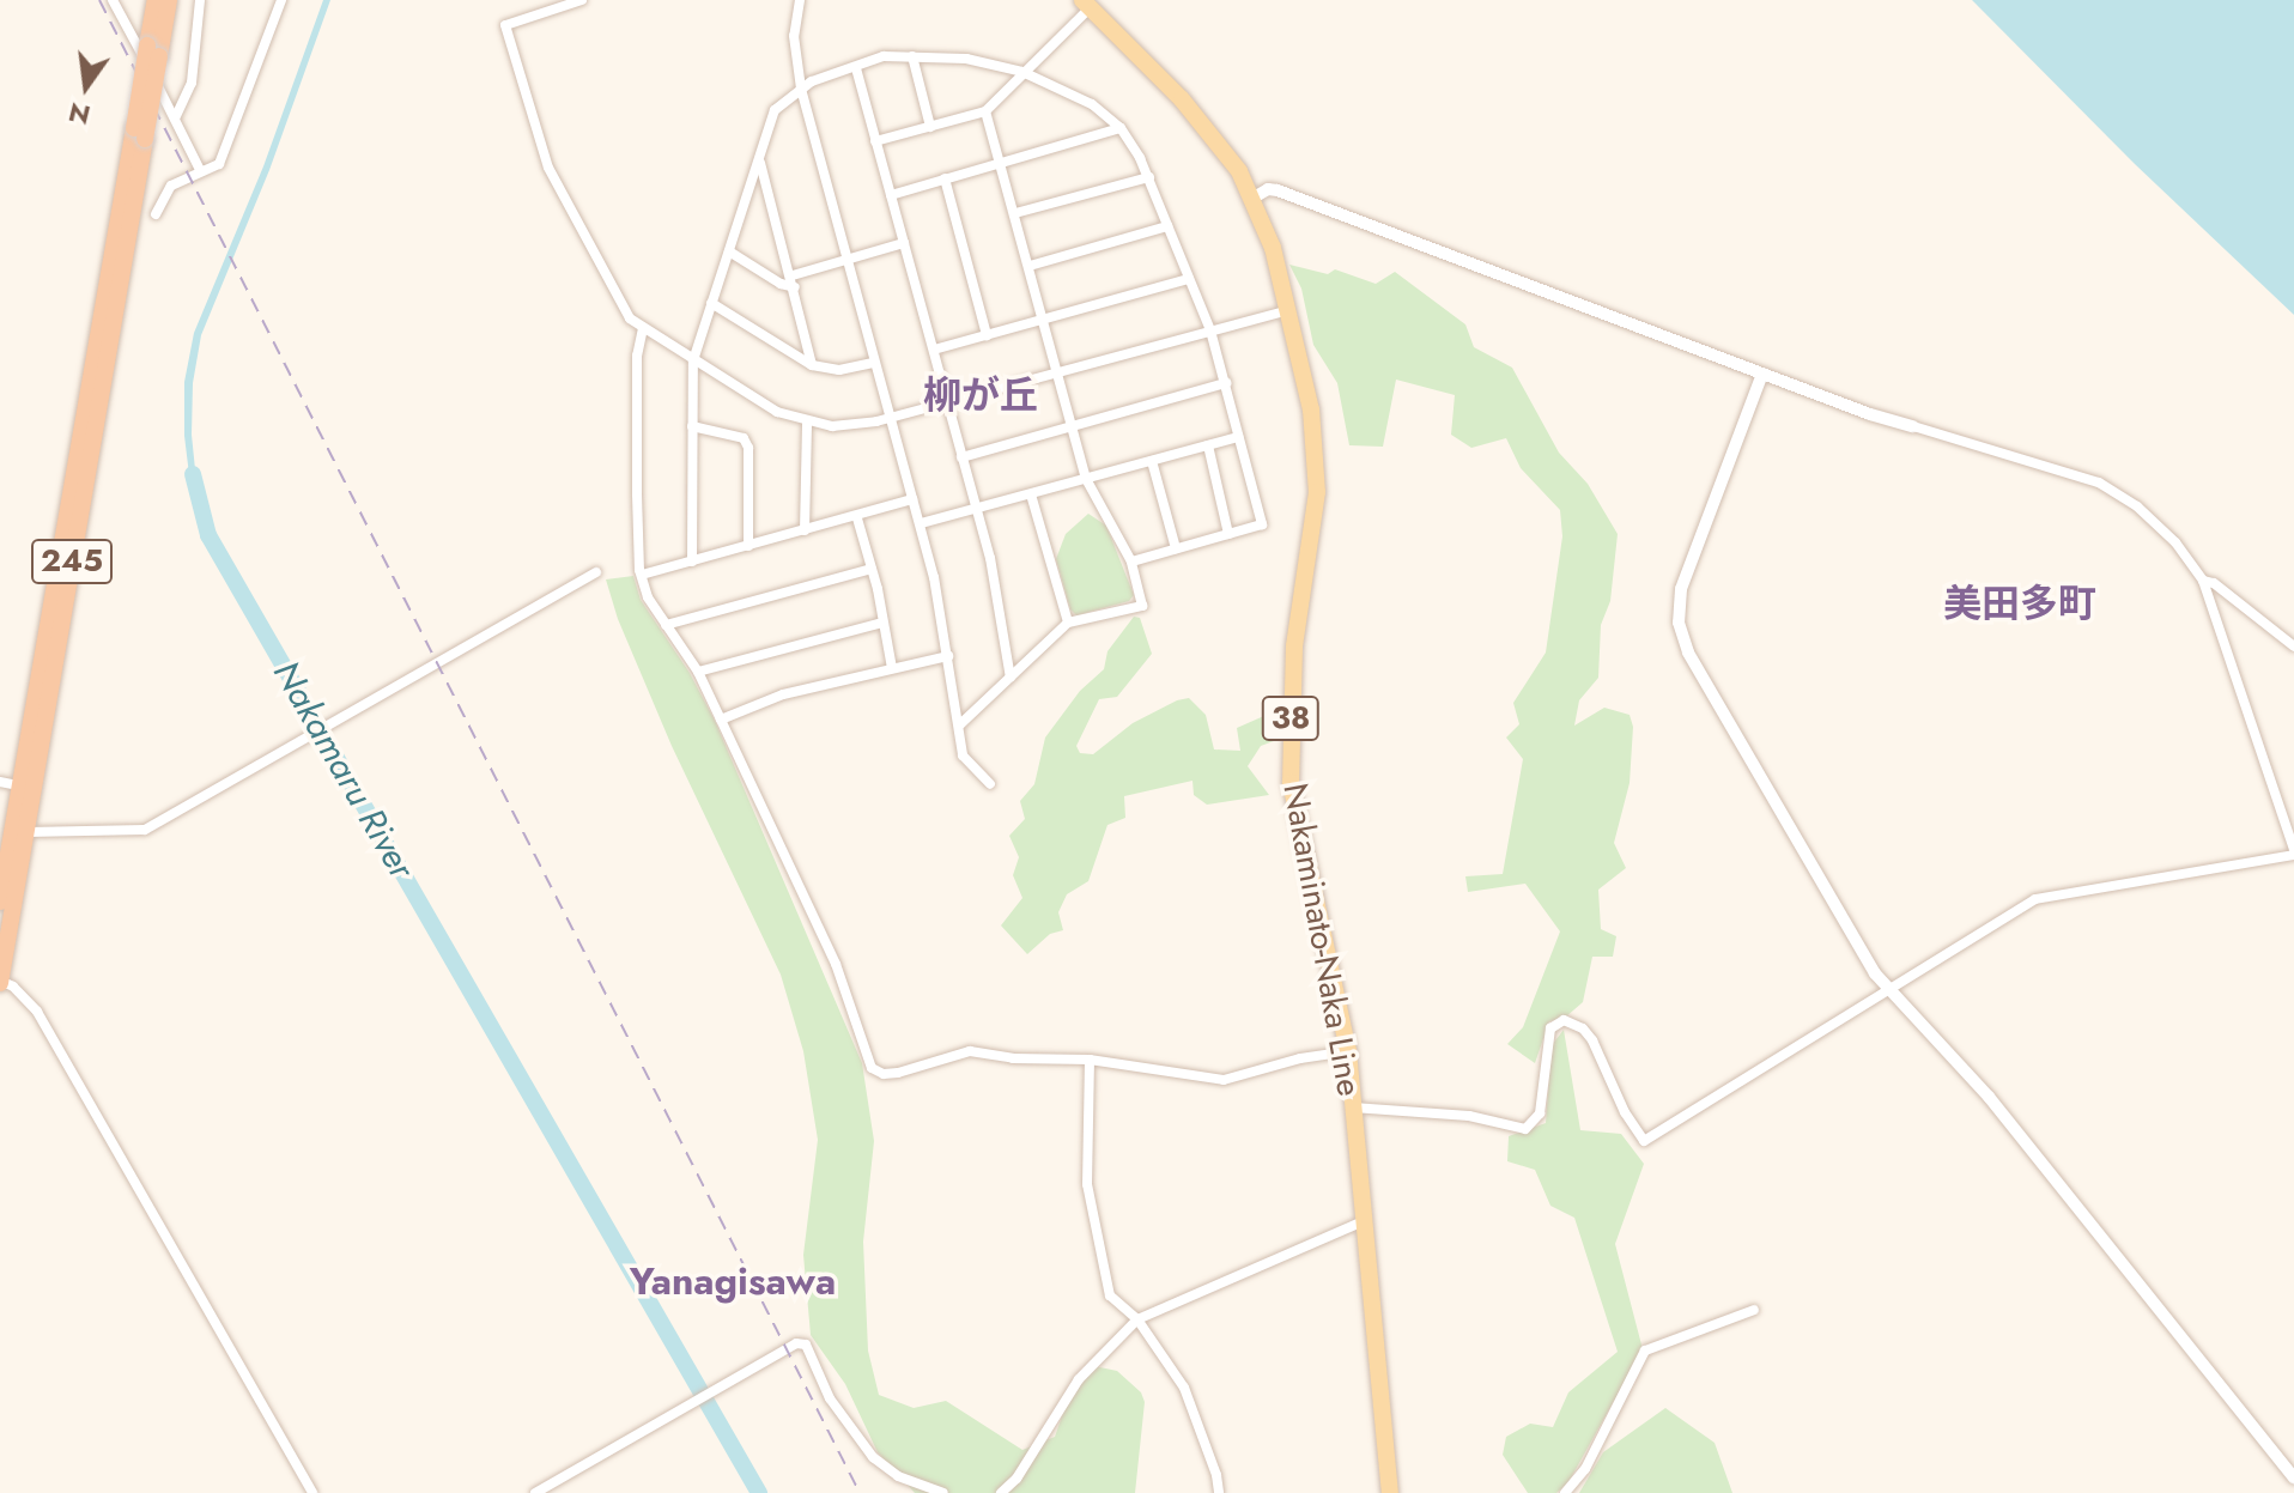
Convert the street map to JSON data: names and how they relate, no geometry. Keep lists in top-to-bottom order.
{
  "streets": {
    "highway": ["245"],
    "main road": ["38", "Nakaminato-Naka Line"]
  },
  "districts": ["柳が丘", "美田多町", "Yanagisawa"],
  "water": ["Nakamaru River"],
  "north": "bottom"
}
